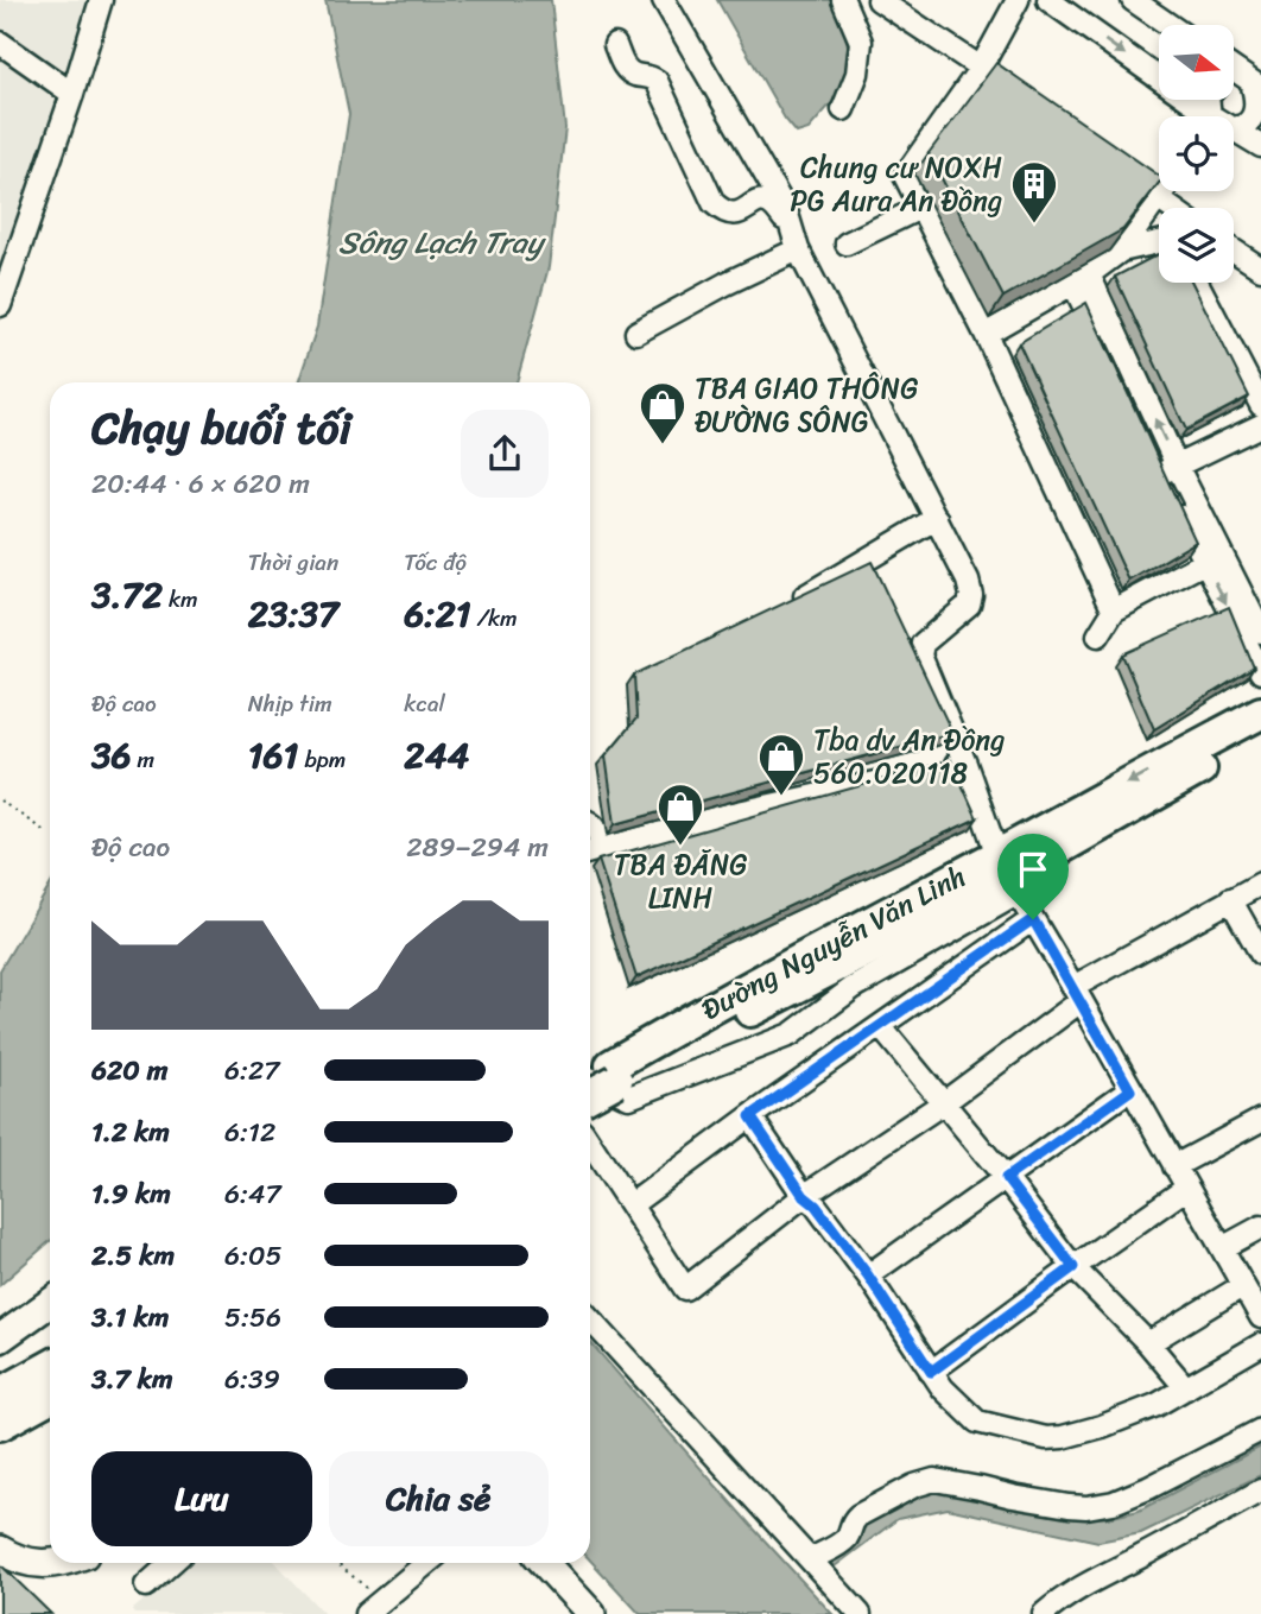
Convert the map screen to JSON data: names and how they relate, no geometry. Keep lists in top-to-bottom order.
{
  "streets": {
    "highway": ["Đường Nguyễn Văn Linh"]
  },
  "water": ["Sông Lạch Tray"],
  "places": {
    "building": ["Chung cư NOXH PG Aura An Đồng"],
    "shop": ["TBA GIAO THÔNG ĐƯỜNG SÔNG", "Tba dv An Đồng 560.020118", "TBA ĐĂNG LINH"]
  },
  "north": "right",
  "page": {
    "heading": ["Chạy buổi tối", "20:44 · 6 × 620 m"],
    "stats": [
      ["3.72 km"],
      ["Thời gian", "23:37"],
      ["Tốc độ", "6:21 /km"],
      ["Độ cao", "36 m"],
      ["Nhịp tim", "161 bpm"],
      ["kcal", "244"]
    ],
    "chart": ["Độ cao", "289–294 m"],
    "list": [
      {
        "name": "620 m",
        "note": "6:27"
      },
      {
        "name": "1.2 km",
        "note": "6:12"
      },
      {
        "name": "1.9 km",
        "note": "6:47"
      },
      {
        "name": "2.5 km",
        "note": "6:05"
      },
      {
        "name": "3.1 km",
        "note": "5:56"
      },
      {
        "name": "3.7 km",
        "note": "6:39"
      }
    ],
    "buttons": ["Lưu", "Chia sẻ"]
  }
}
